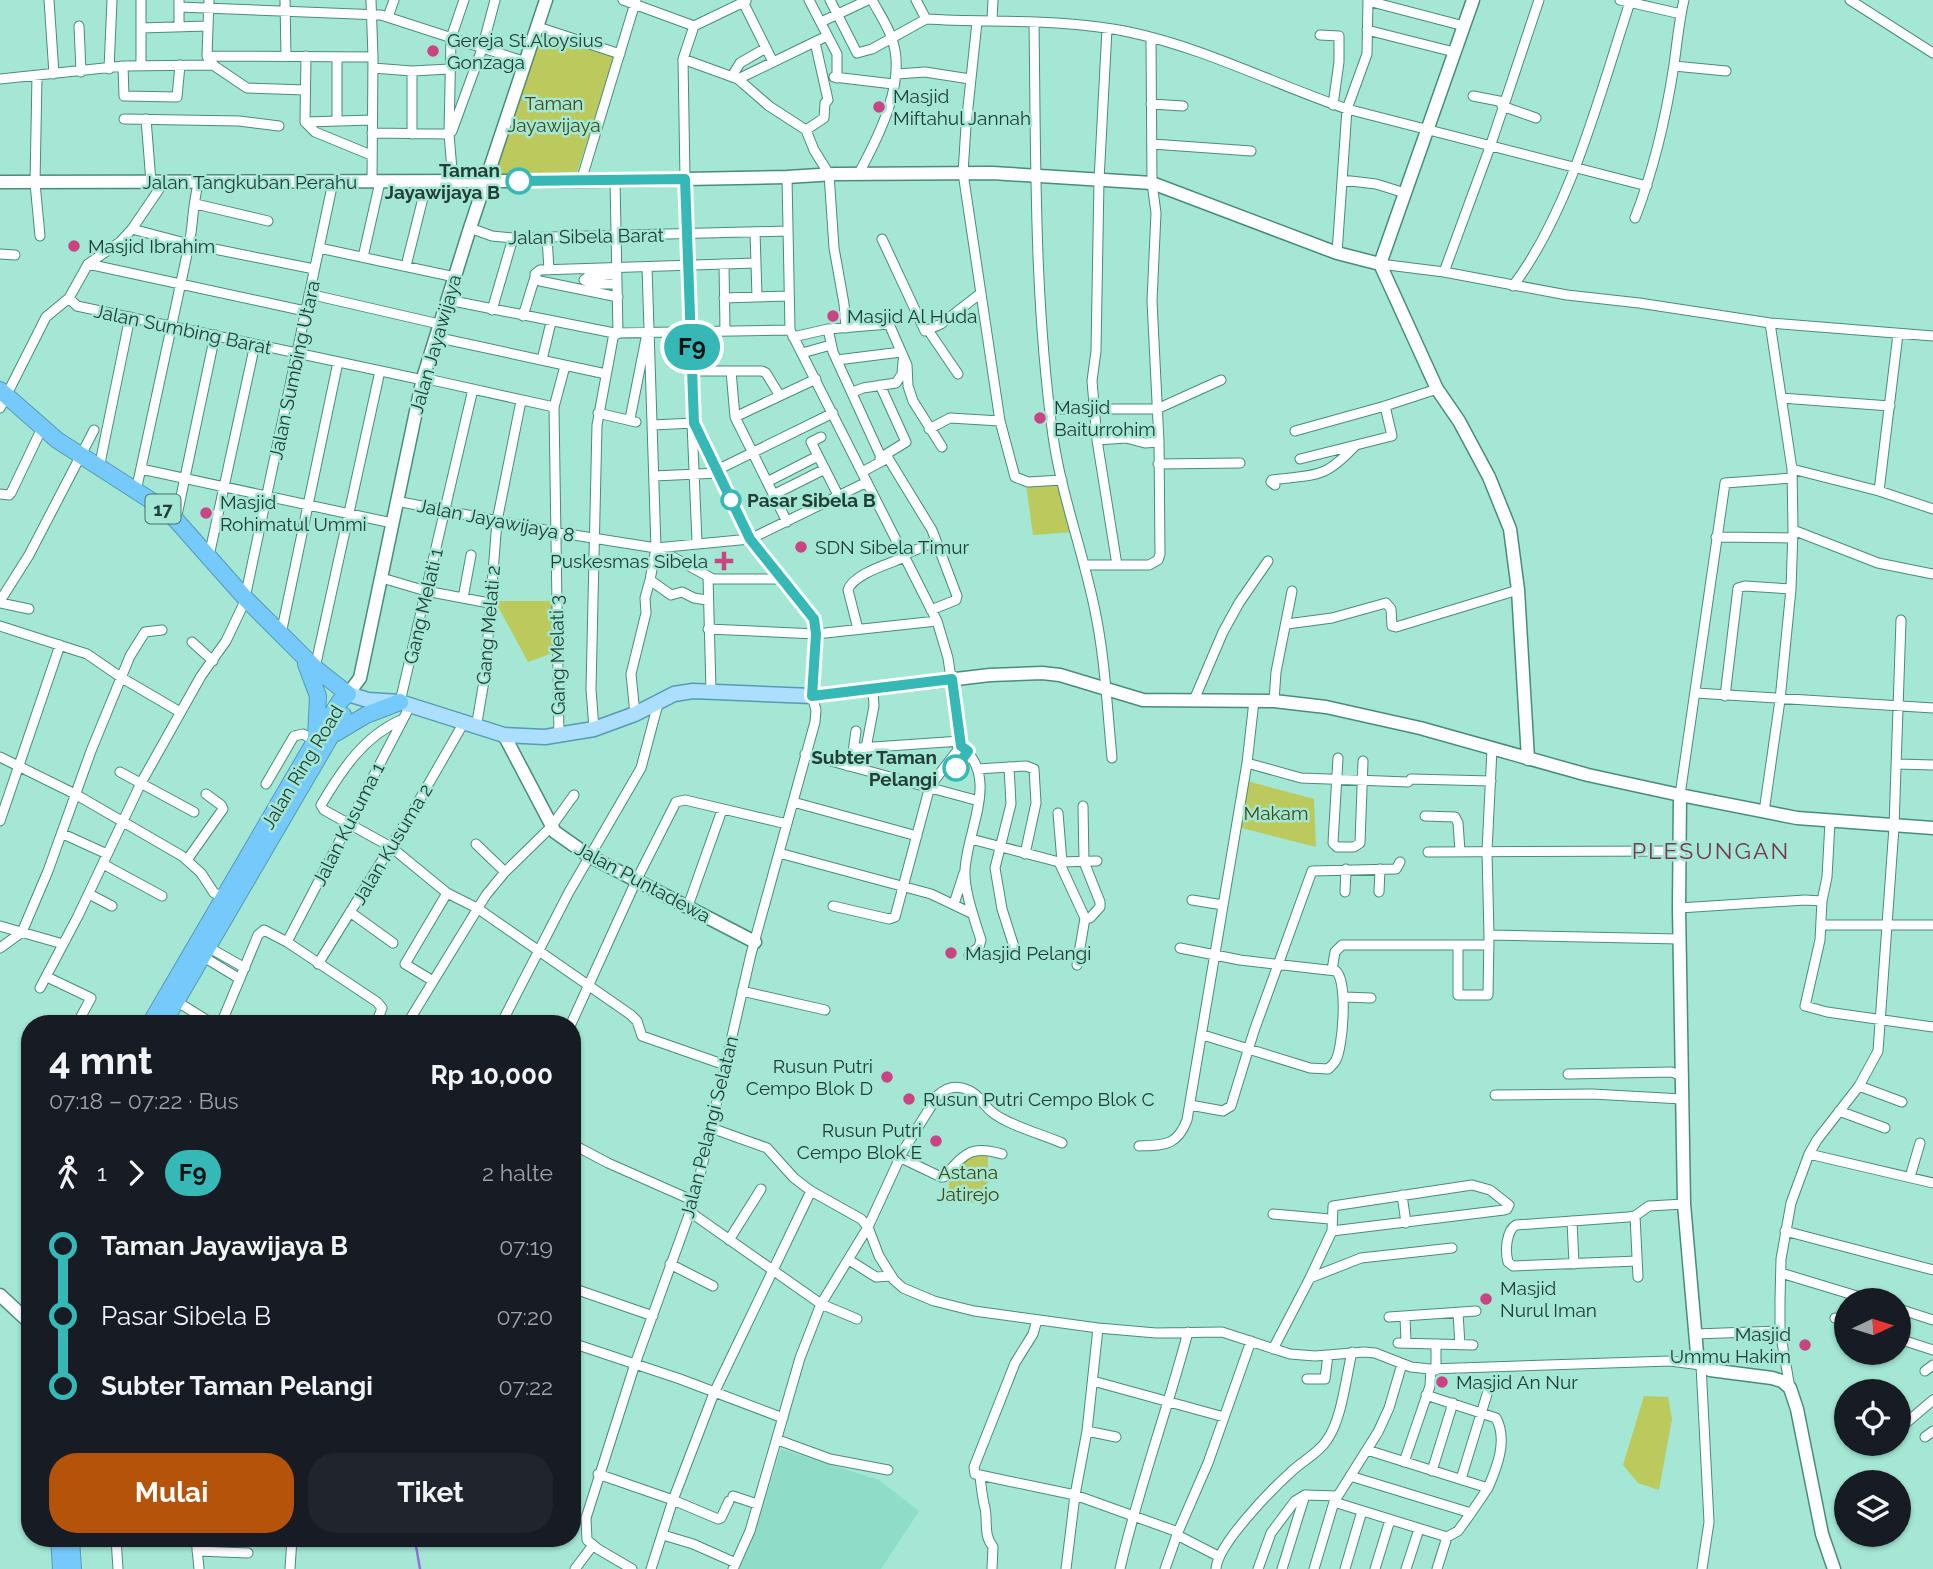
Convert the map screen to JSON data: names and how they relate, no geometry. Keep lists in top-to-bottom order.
{
  "streets": {
    "highway": ["17", "Jalan Ring Road"],
    "main road": ["Jalan Tangkuban Perahu", "Jalan Jayawijaya", "Jalan Puntadewa"],
    "street": [
      "Jalan Sibela Barat",
      "Jalan Sumbing Barat",
      "Jalan Sumbing Utara",
      "Jalan Jayawijaya 8",
      "Gang Melati 1",
      "Gang Melati 2",
      "Gang Melati 3",
      "Jalan Kusuma 1",
      "Jalan Kusuma 2",
      "Jalan Pelangi Selatan"
    ]
  },
  "crossings": [
    ["Jalan Tangkuban Perahu", "Jalan Jayawijaya"],
    ["Jalan Tangkuban Perahu", "Jalan Sumbing Utara"],
    ["Jalan Sibela Barat", "Jalan Jayawijaya"],
    ["Jalan Sumbing Barat", "Jalan Jayawijaya"],
    ["Jalan Sumbing Barat", "Jalan Sumbing Utara"],
    ["Jalan Sumbing Barat", "Gang Melati 1"],
    ["Jalan Sumbing Barat", "Gang Melati 2"],
    ["Jalan Sumbing Barat", "Gang Melati 3"],
    ["Jalan Jayawijaya", "17"],
    ["Jalan Jayawijaya", "Jalan Jayawijaya 8"],
    ["Jalan Jayawijaya", "Jalan Ring Road"],
    ["Jalan Sumbing Utara", "17"],
    ["17", "Jalan Ring Road"],
    ["Jalan Jayawijaya 8", "Gang Melati 1"],
    ["Jalan Jayawijaya 8", "Gang Melati 2"],
    ["Jalan Jayawijaya 8", "Gang Melati 3"],
    ["Gang Melati 1", "Jalan Kusuma 1"],
    ["Gang Melati 2", "Jalan Kusuma 2"],
    ["Jalan Puntadewa", "Jalan Pelangi Selatan"]
  ],
  "districts": ["PLESUNGAN"],
  "parks": ["Taman Jayawijaya", "Makam", "Astana Jatirejo"],
  "places": {
    "other": [
      "Gereja St.Aloysius Gonzaga",
      "Masjid Miftahul Jannah",
      "Taman Jayawijaya B",
      "Masjid Ibrahim",
      "Masjid Al Huda",
      "Masjid Baiturrohim",
      "Pasar Sibela B",
      "Masjid Rohimatul Ummi",
      "SDN Sibela Timur",
      "Subter Taman Pelangi",
      "Masjid Pelangi",
      "Rusun Putri Cempo Blok D",
      "Rusun Putri Cempo Blok C",
      "Rusun Putri Cempo Blok E",
      "Masjid Nurul Iman",
      "Masjid Ummu Hakim",
      "Masjid An Nur"
    ],
    "health": ["Puskesmas Sibela"]
  },
  "lines": ["bus line F9"],
  "north": "right",
  "page": {
    "on_map": "F9",
    "heading": ["4 mnt", "07:18 – 07:22 · Bus", "Rp 10,000"],
    "legs": ["1", "F9", "2 halte"],
    "list": [
      {
        "name": "Taman Jayawijaya B",
        "value": "07:19"
      },
      {
        "name": "Pasar Sibela B",
        "value": "07:20"
      },
      {
        "name": "Subter Taman Pelangi",
        "value": "07:22"
      }
    ],
    "buttons": ["Mulai", "Tiket"]
  }
}
